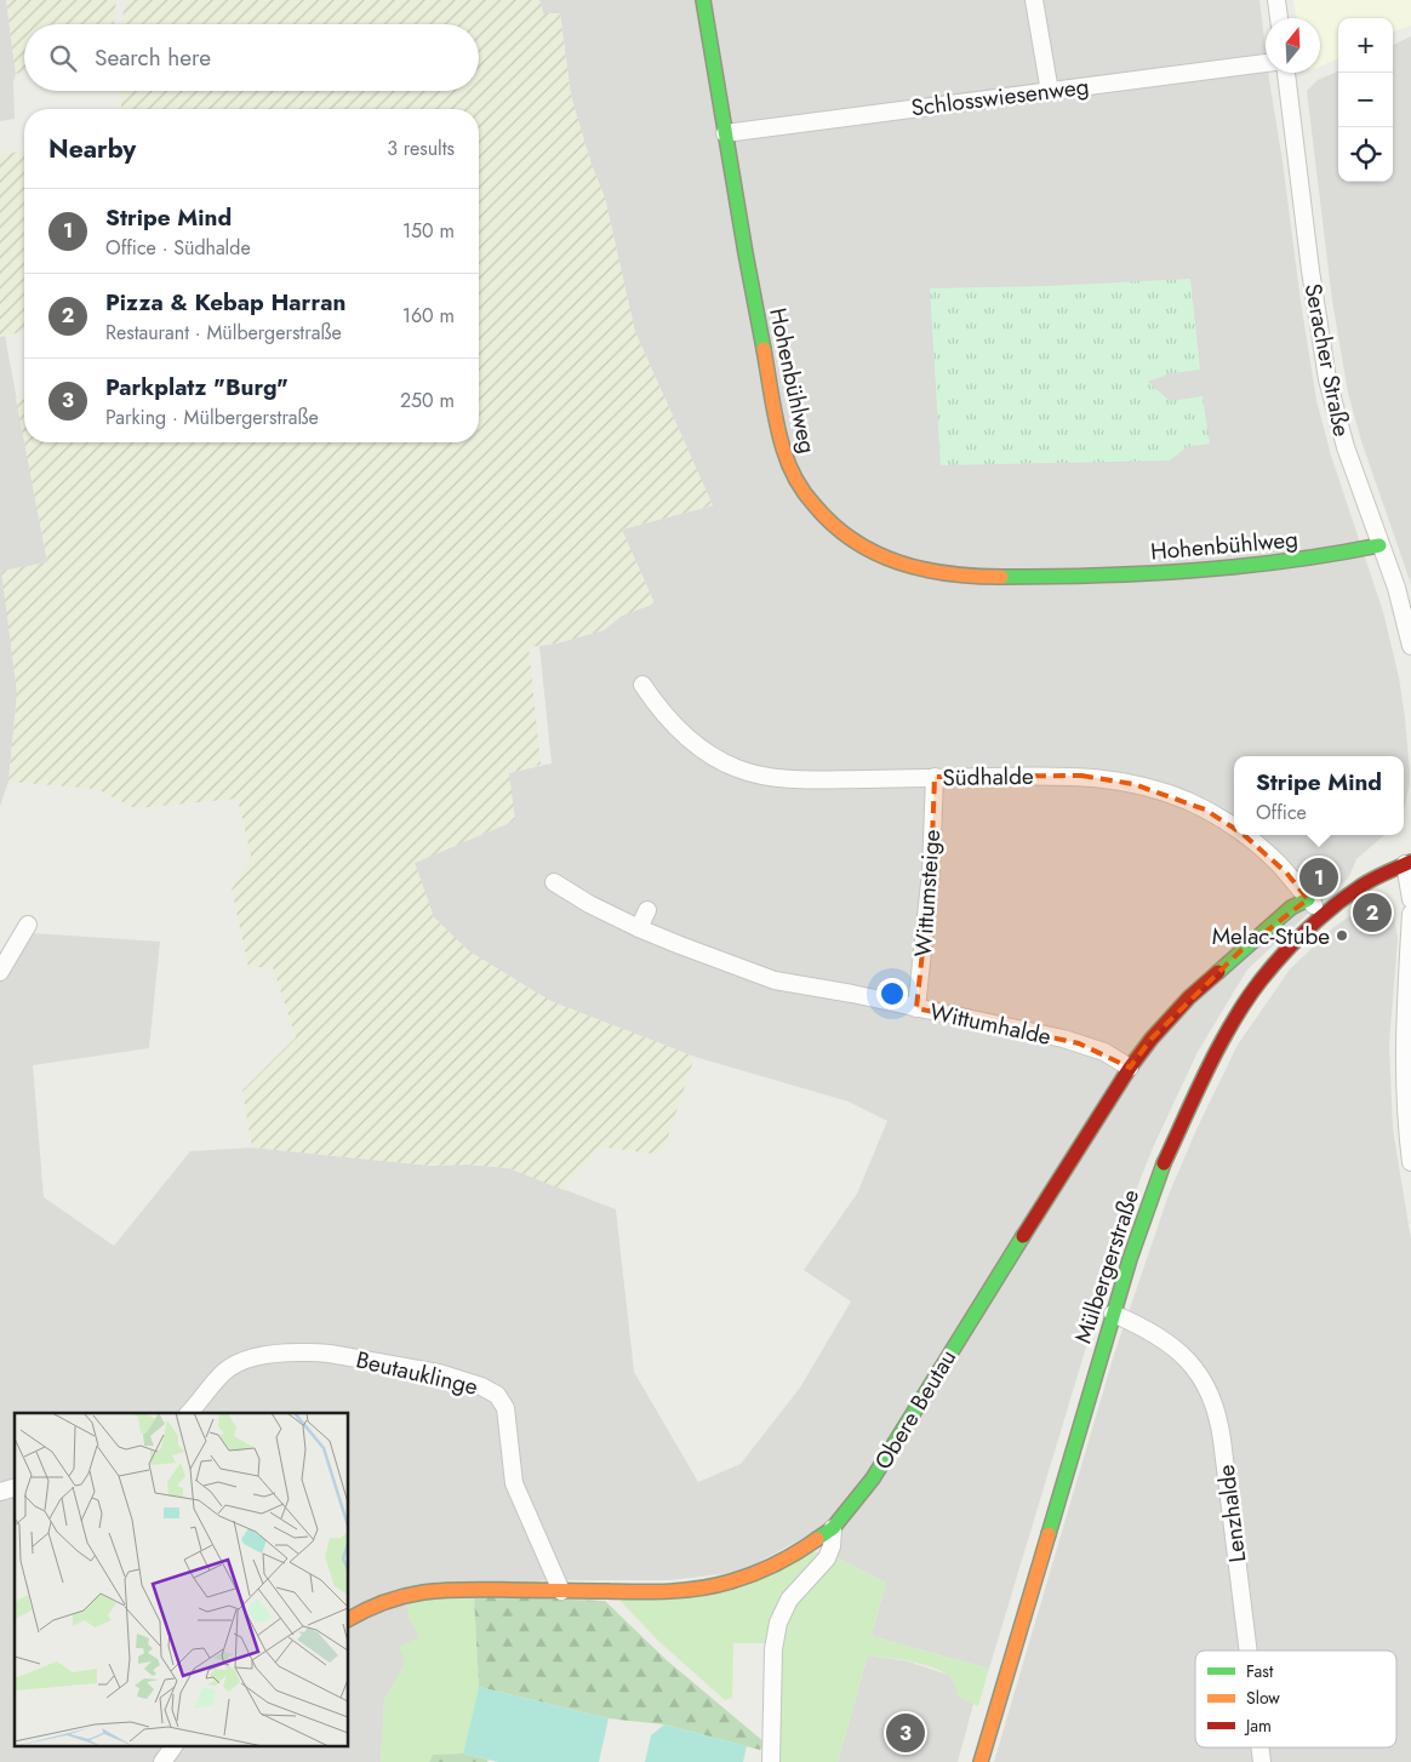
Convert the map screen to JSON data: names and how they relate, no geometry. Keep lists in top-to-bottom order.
{
  "streets": {
    "street": [
      "Schlosswiesenweg",
      "Seracher Straße",
      "Hohenbühlweg",
      "Südhalde",
      "Wittumsteige",
      "Wittumhalde",
      "Mülbergerstraße",
      "Beutauklinge",
      "Obere Beutau",
      "Lenzhalde"
    ]
  },
  "crossings": [
    ["Schlosswiesenweg", "Hohenbühlweg"],
    ["Seracher Straße", "Hohenbühlweg"],
    ["Südhalde", "Wittumsteige"],
    ["Südhalde", "Mülbergerstraße"],
    ["Südhalde", "Obere Beutau"],
    ["Wittumsteige", "Wittumhalde"],
    ["Wittumhalde", "Obere Beutau"],
    ["Mülbergerstraße", "Lenzhalde"],
    ["Beutauklinge", "Obere Beutau"]
  ],
  "places": ["Melac-Stube"],
  "legend": ["Fast", "Slow", "Jam"],
  "north": "top",
  "page": {
    "map_buttons": ["+", "−"],
    "search": "Search here",
    "heading": ["Nearby", "3 results"],
    "list": [
      {
        "mark": "1",
        "name": "Stripe Mind",
        "note": "Office · Südhalde",
        "value": "150 m"
      },
      {
        "mark": "2",
        "name": "Pizza & Kebap Harran",
        "note": "Restaurant · Mülbergerstraße",
        "value": "160 m"
      },
      {
        "mark": "3",
        "name": "Parkplatz \"Burg\"",
        "note": "Parking · Mülbergerstraße",
        "value": "250 m"
      }
    ],
    "popup": ["Stripe Mind", "Office"],
    "pins": ["1", "2", "3"]
  }
}
